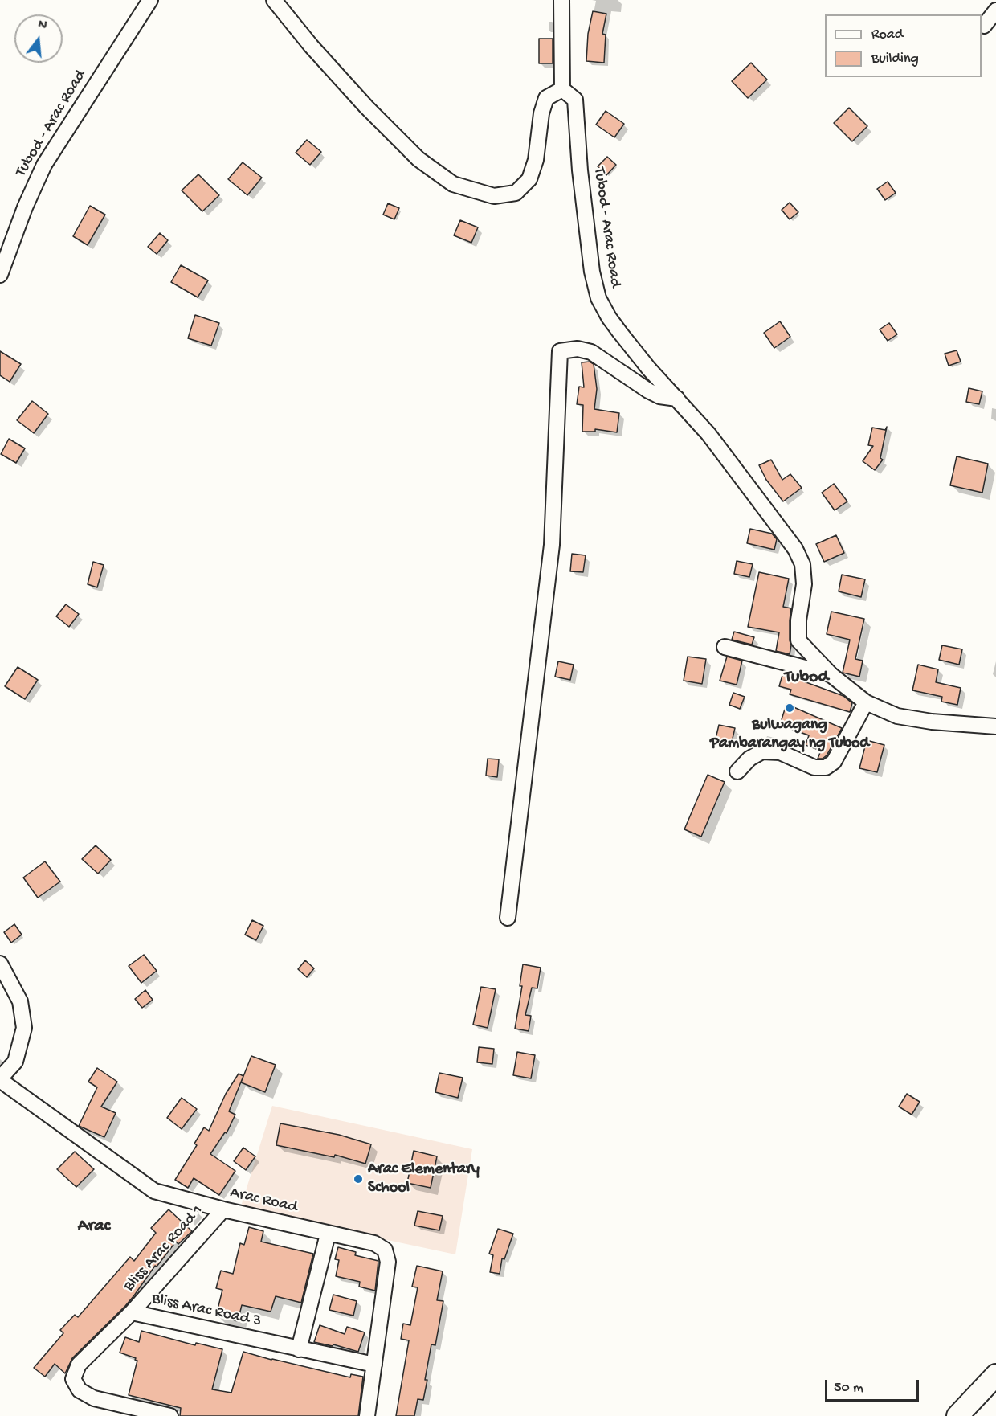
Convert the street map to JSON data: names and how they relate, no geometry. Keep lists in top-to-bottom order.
{
  "streets": {
    "street": [
      "Tubod - Arac Road",
      "Arac Road",
      "Bliss Arac Road 1",
      "Bliss Arac Road 3"
    ]
  },
  "crossings": [
    ["Arac Road", "Bliss Arac Road 1"],
    ["Arac Road", "Bliss Arac Road 3"],
    ["Bliss Arac Road 1", "Bliss Arac Road 3"]
  ],
  "districts": ["Tubod", "Arac"],
  "places": ["Bulwagang Pambarangay ng Tubod", "Arac Elementary School"],
  "legend": ["Road", "Building"],
  "scale_bar": "50 m",
  "north": "top"
}
